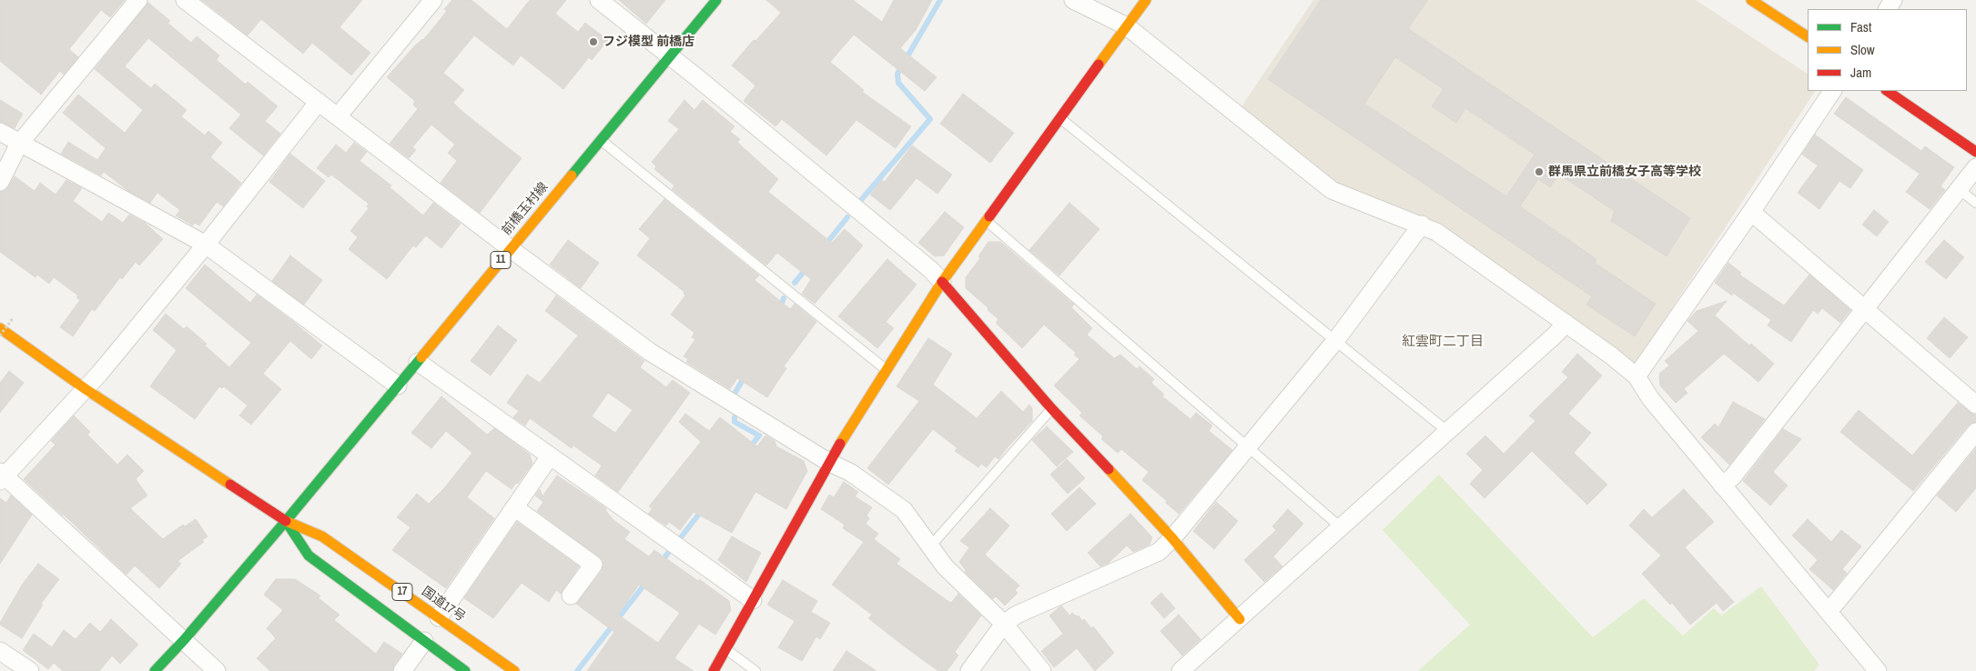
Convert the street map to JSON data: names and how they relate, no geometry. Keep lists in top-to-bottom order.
{
  "streets": {
    "main road": [
      "前橋玉村線",
      "11",
      "17",
      "国道17号"
    ]
  },
  "crossings": [
    ["前橋玉村線", "17"],
    ["前橋玉村線", "国道17号"],
    ["17", "国道17号"]
  ],
  "districts": ["紅雲町二丁目"],
  "places": ["フジ模型 前橋店", "群馬県立前橋女子高等学校"],
  "legend": ["Fast", "Slow", "Jam"]
}
